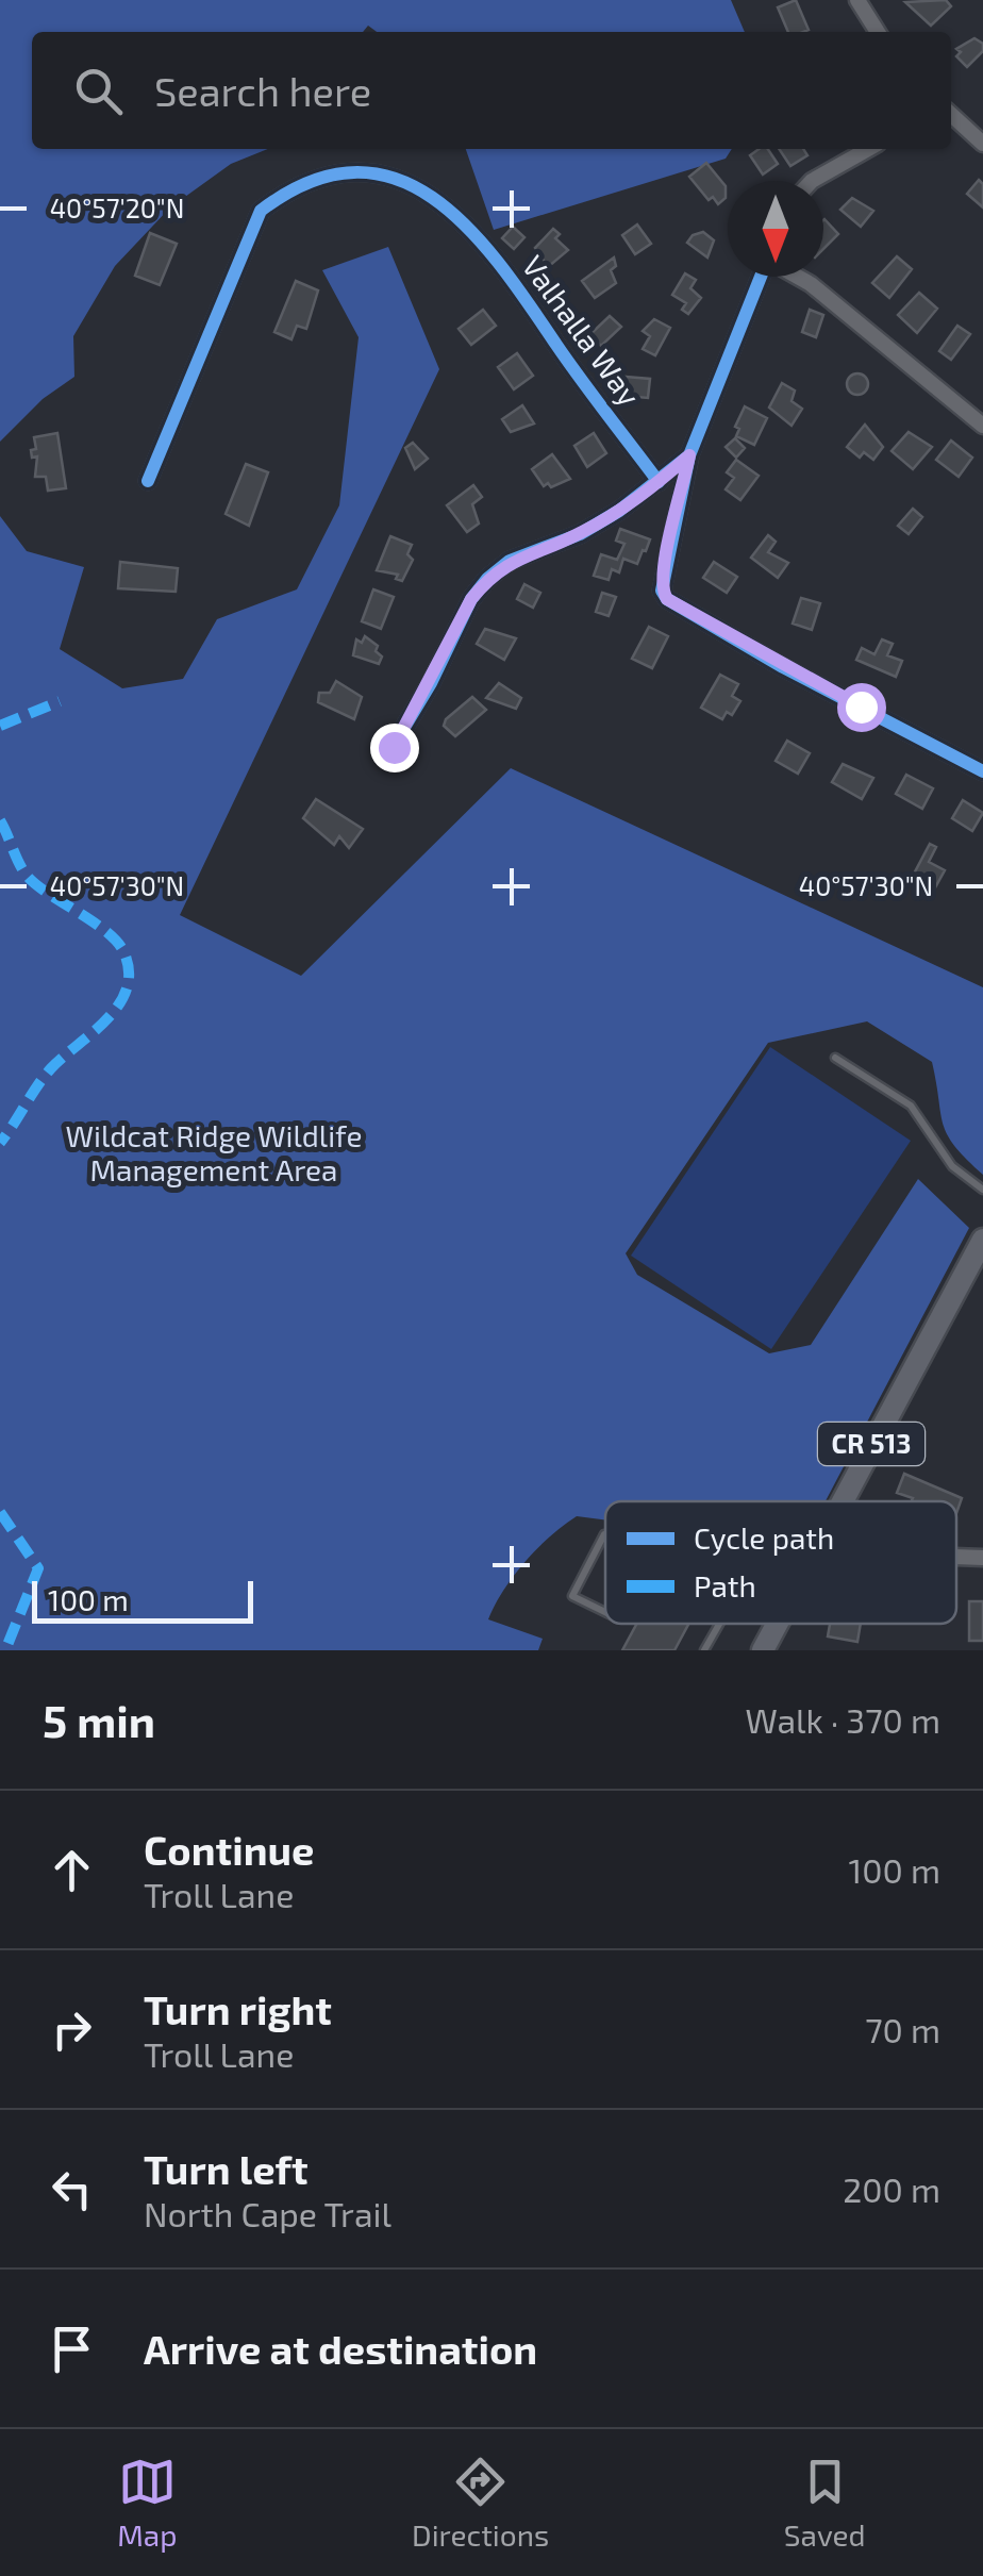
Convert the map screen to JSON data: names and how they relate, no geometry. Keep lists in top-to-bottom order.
{
  "streets": {
    "main road": ["CR 513"],
    "street": ["Valhalla Way"]
  },
  "parks": ["Wildcat Ridge Wildlife Management Area"],
  "legend": ["Cycle path", "Path"],
  "scale_bar": "100 m",
  "north": "bottom",
  "page": {
    "search": "Search here",
    "scale": "100 m",
    "heading": ["5 min", "Walk · 370 m"],
    "list": [
      ["Continue", "Troll Lane", "100 m"],
      ["Turn right", "Troll Lane", "70 m"],
      ["Turn left", "North Cape Trail", "200 m"],
      "Arrive at destination"
    ],
    "nav": ["Map", "Directions", "Saved"]
  },
  "coordinates": ["40°57'20\"N", "40°57'30\"N"]
}
